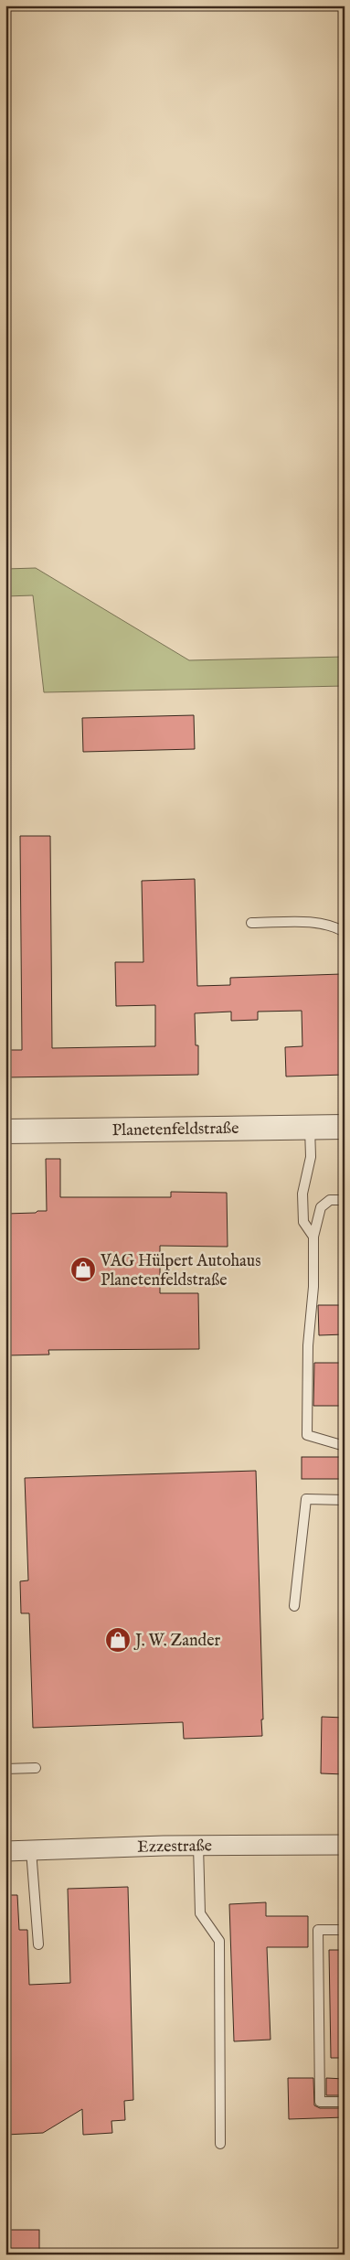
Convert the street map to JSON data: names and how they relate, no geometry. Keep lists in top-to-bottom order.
{
  "streets": {
    "street": ["Planetenfeldstraße", "Ezzestraße"]
  },
  "places": {
    "shop": ["VAG Hülpert Autohaus Planetenfeldstraße", "J. W. Zander"]
  }
}
